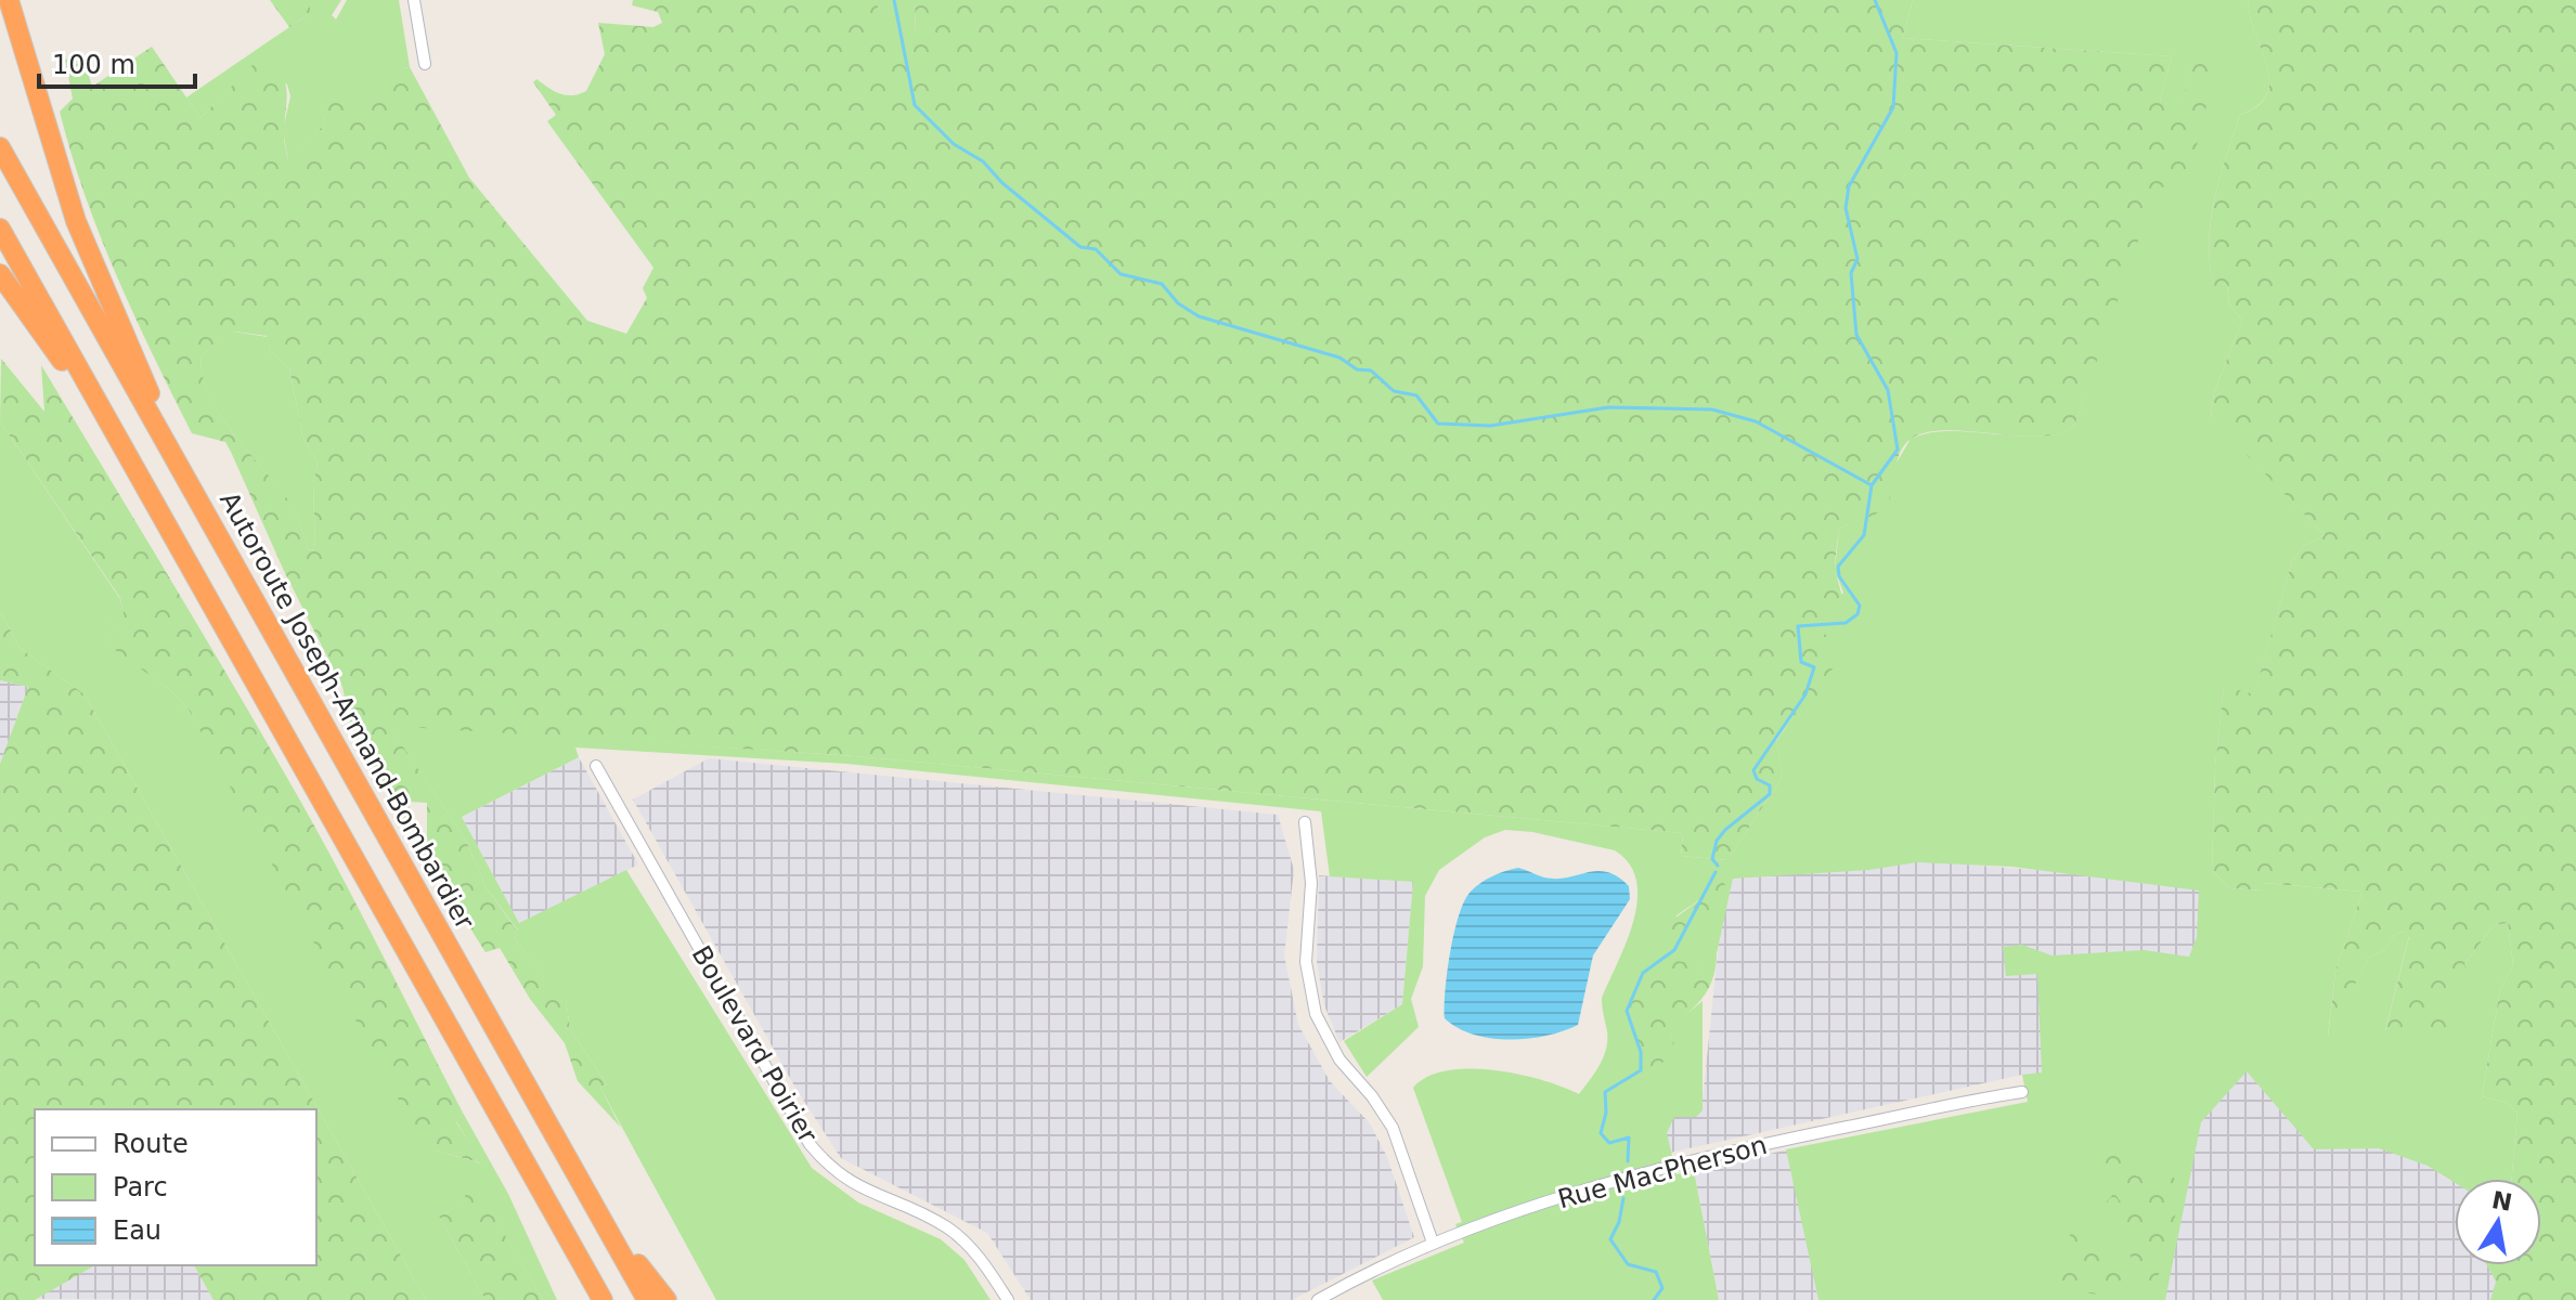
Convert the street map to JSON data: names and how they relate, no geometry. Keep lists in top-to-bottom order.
{
  "streets": {
    "highway": ["Autoroute Joseph-Armand-Bombardier"],
    "street": ["Boulevard Poirier", "Rue MacPherson"]
  },
  "legend": ["Route", "Parc", "Eau"],
  "scale_bar": "100 m",
  "north": "top"
}
